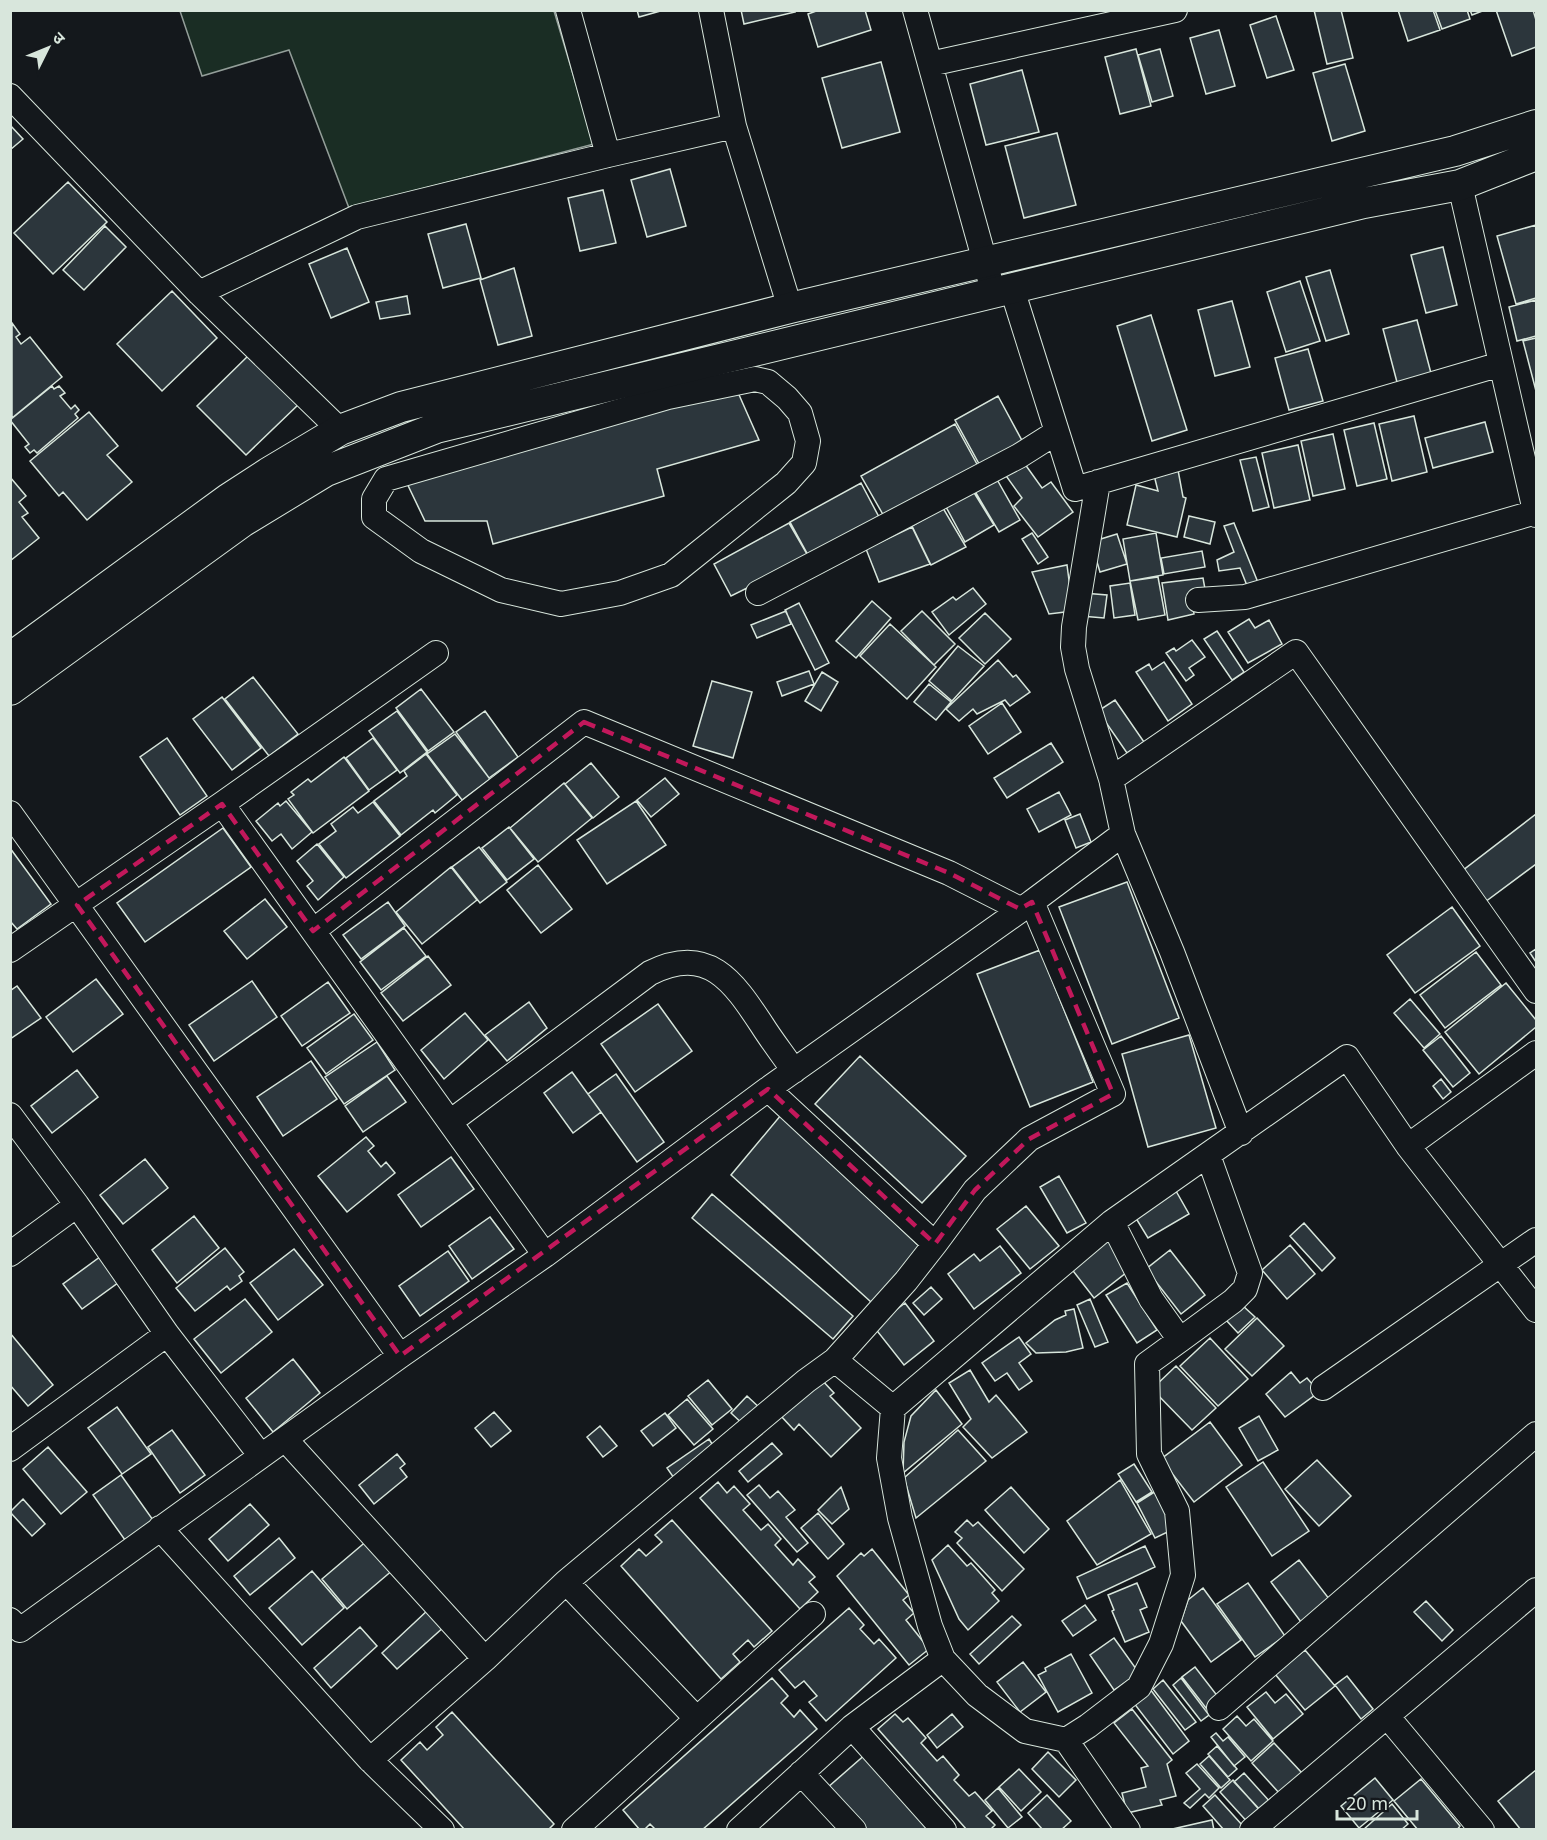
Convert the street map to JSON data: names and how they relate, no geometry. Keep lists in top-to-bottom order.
{
  "scale_bar": "20 m",
  "north": "top right"
}
